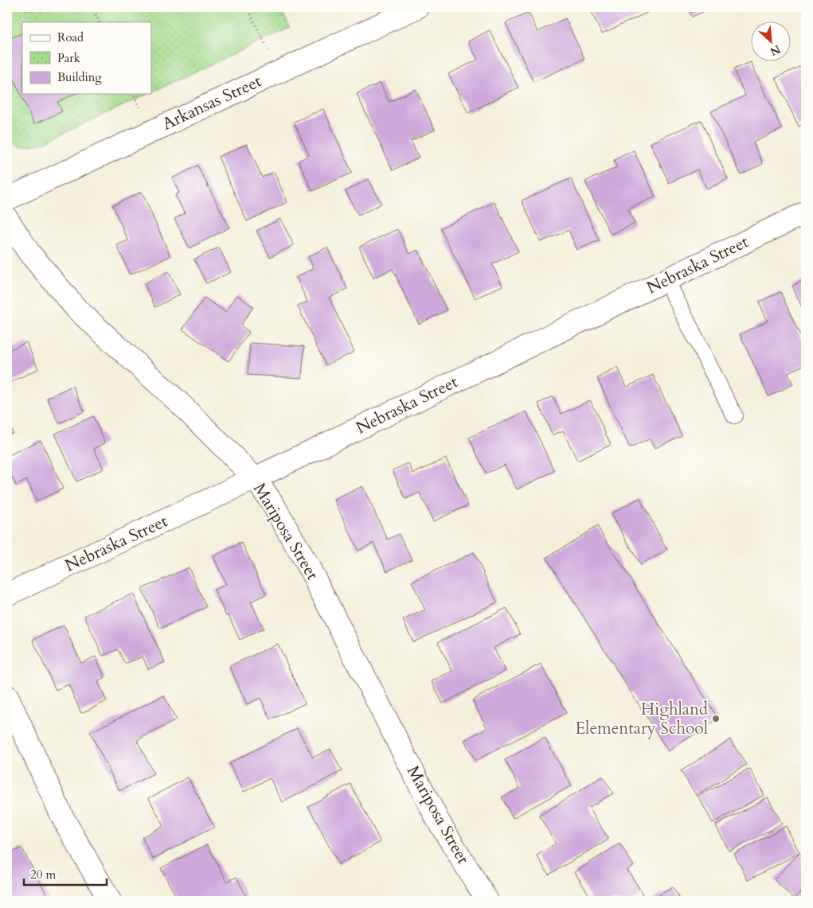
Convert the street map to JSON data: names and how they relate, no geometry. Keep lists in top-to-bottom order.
{
  "streets": {
    "street": ["Arkansas Street", "Nebraska Street", "Mariposa Street"]
  },
  "crossings": [
    ["Nebraska Street", "Mariposa Street"]
  ],
  "places": ["Highland Elementary School"],
  "legend": ["Road", "Park", "Building"],
  "scale_bar": "20 m",
  "north": "bottom right"
}
